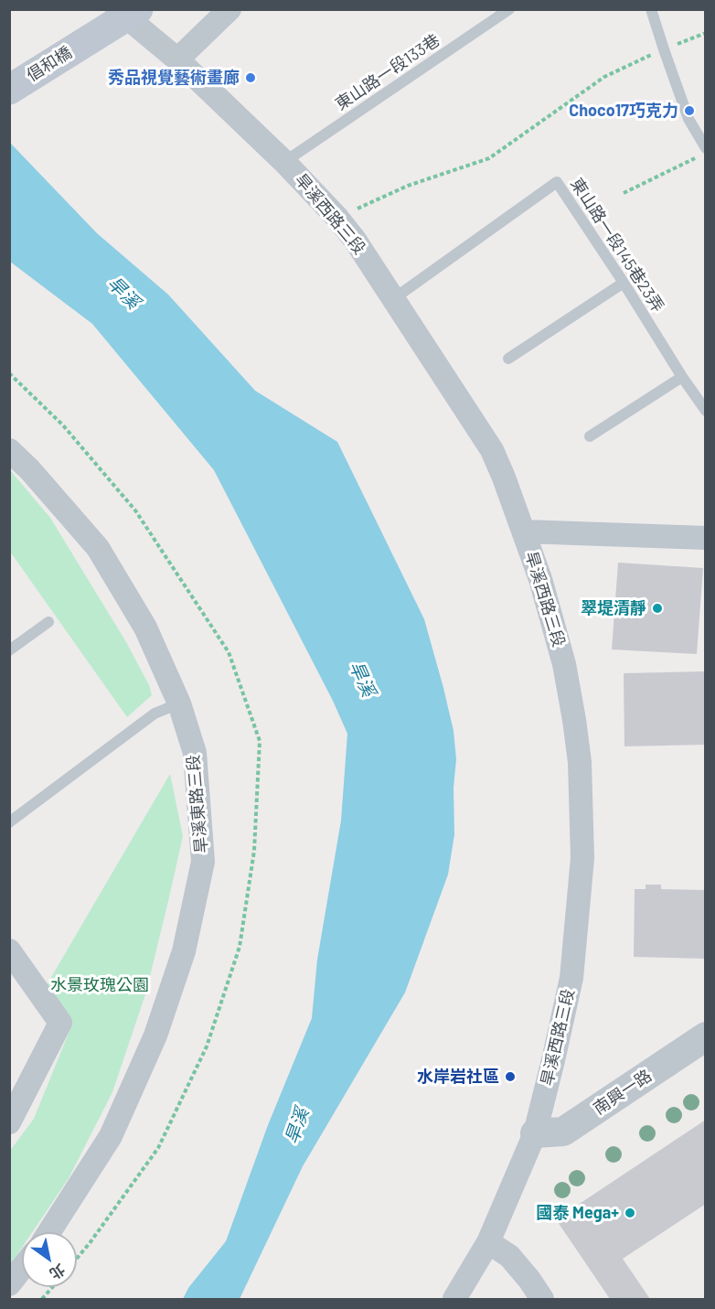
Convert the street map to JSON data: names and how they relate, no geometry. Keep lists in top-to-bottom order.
{
  "streets": {
    "main road": ["倡和橋"],
    "street": ["旱溪西路三段", "旱溪東路三段", "南興一路"],
    "lane": ["東山路一段133巷", "東山路一段145巷23弄"]
  },
  "crossings": [
    ["倡和橋", "旱溪西路三段"],
    ["東山路一段133巷", "旱溪西路三段"],
    ["旱溪西路三段", "東山路一段145巷23弄"],
    ["旱溪西路三段", "南興一路"]
  ],
  "water": ["旱溪"],
  "parks": ["水景玫瑰公園"],
  "places": [
    "秀品視覺藝術畫廊",
    "Choco17巧克力",
    "翠堤清靜",
    "水岸岩社區",
    "國泰 Mega+"
  ],
  "north": "bottom right"
}
